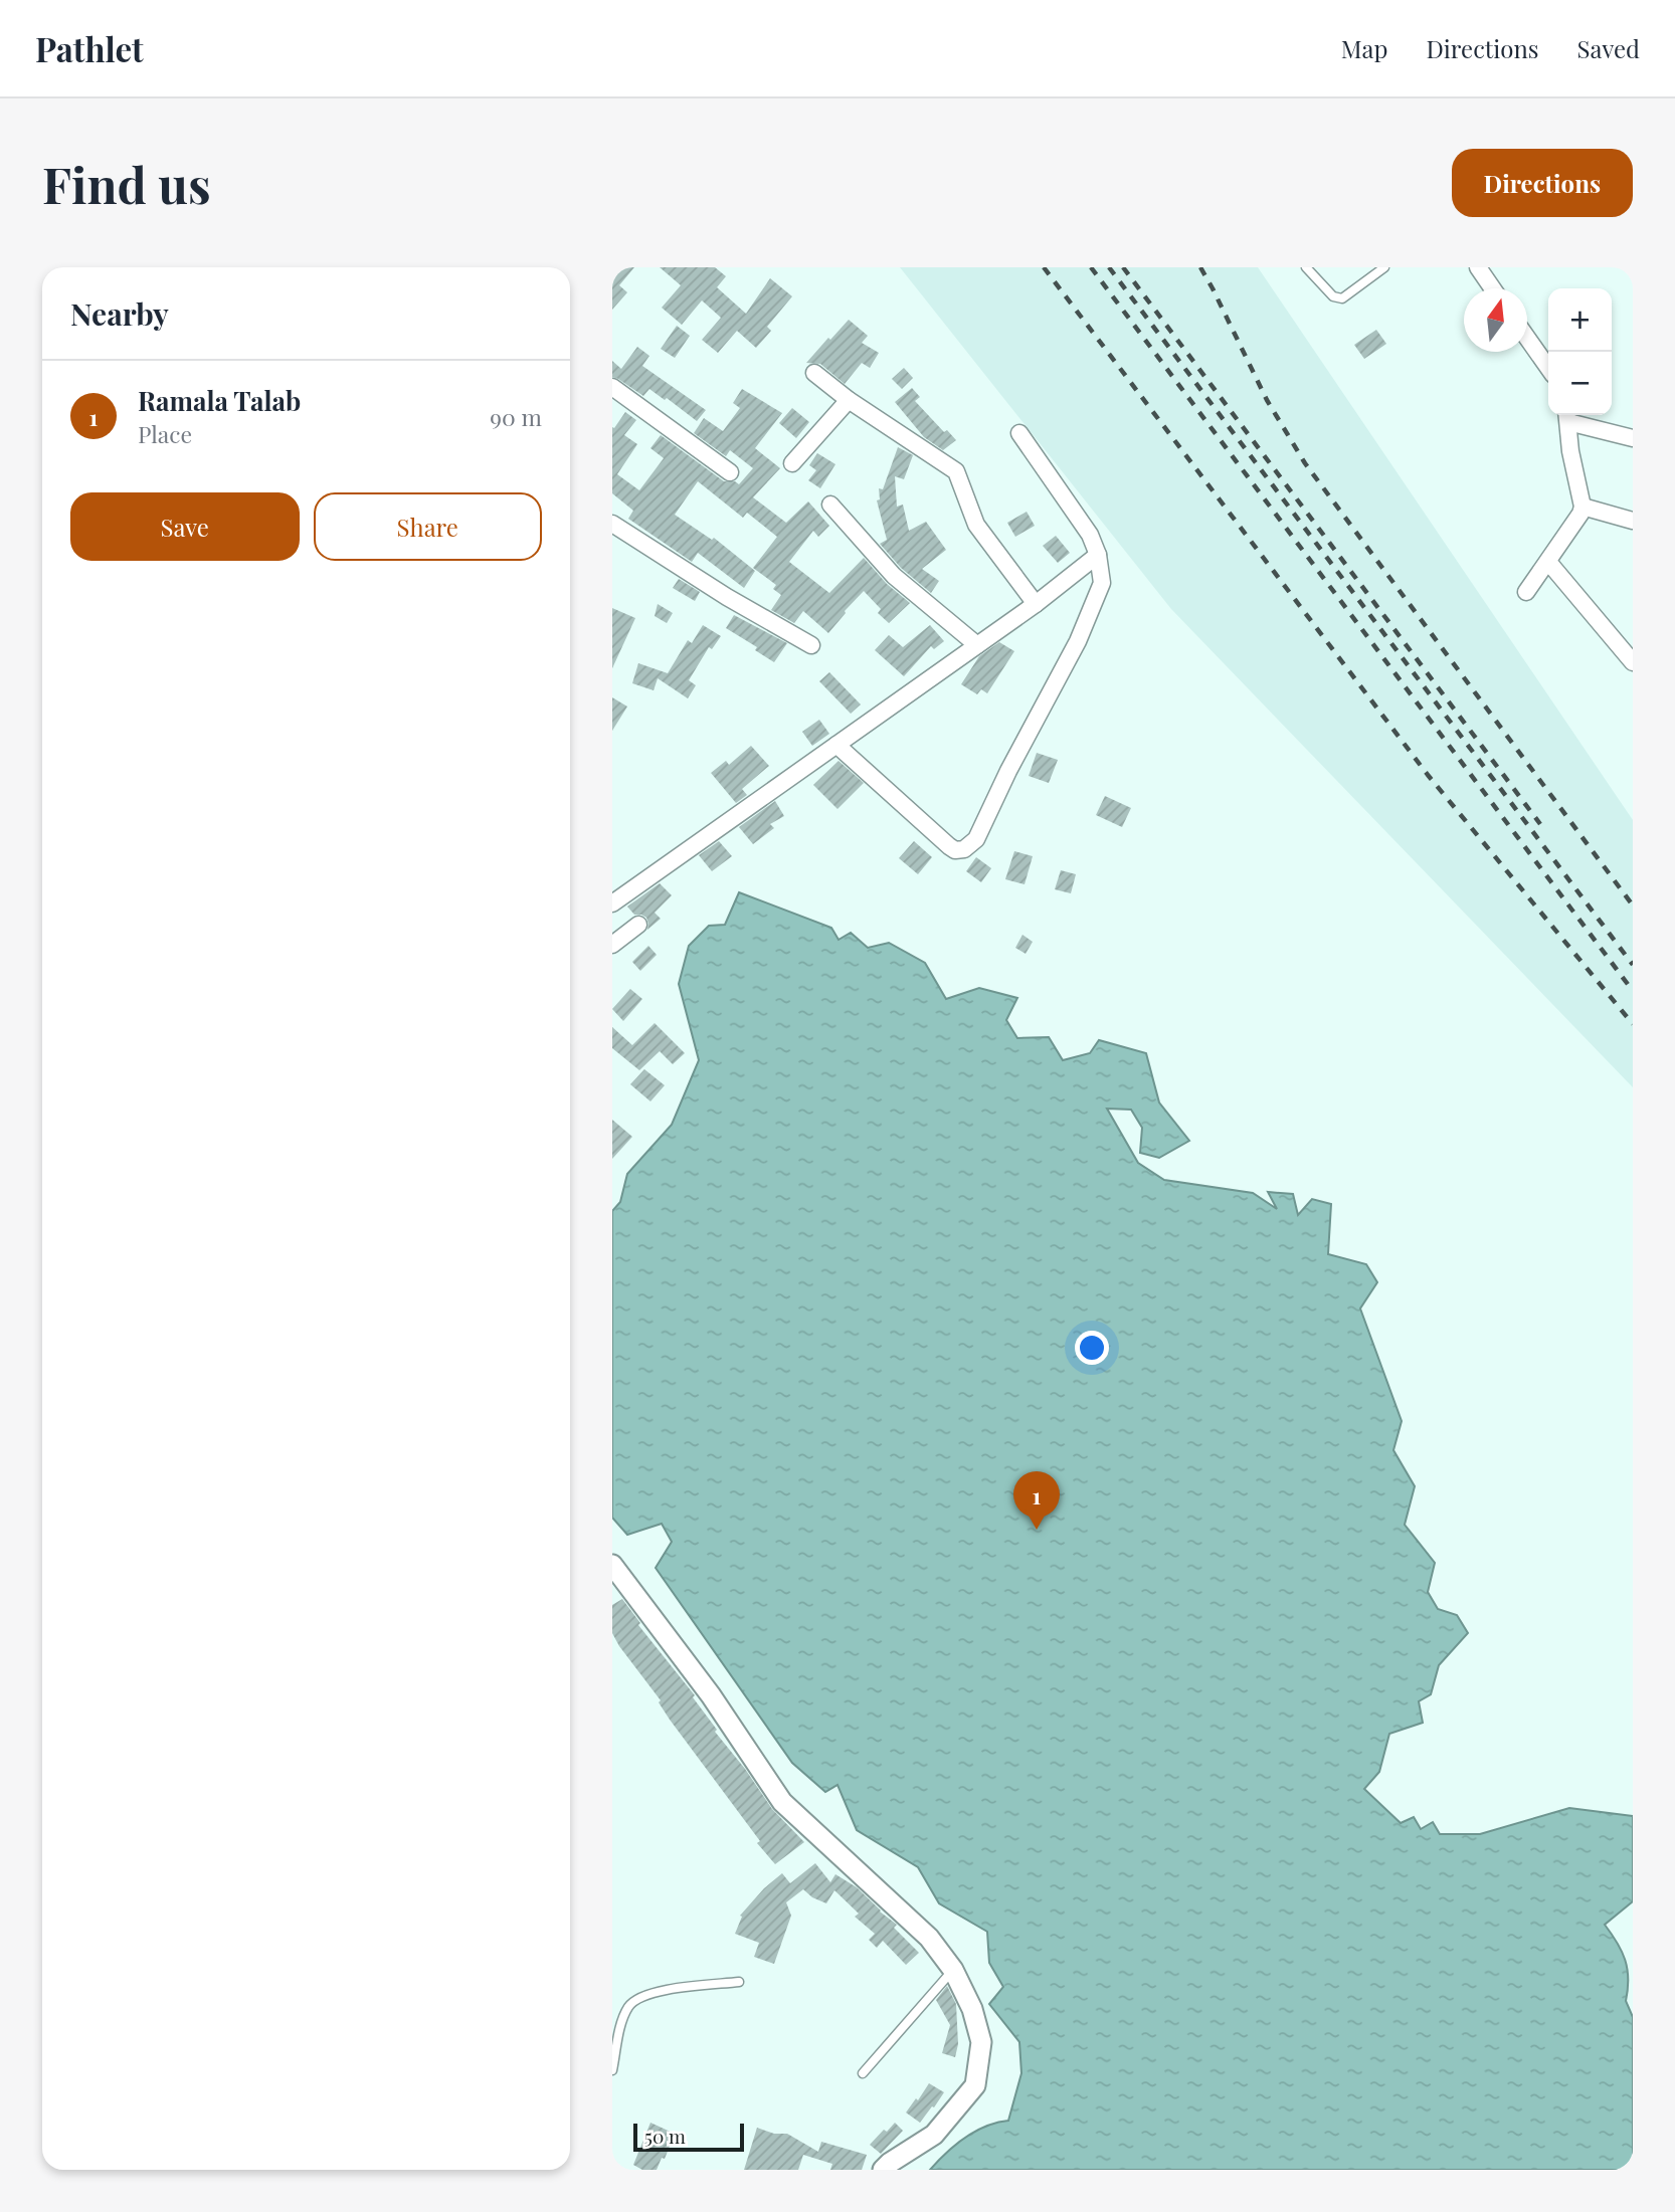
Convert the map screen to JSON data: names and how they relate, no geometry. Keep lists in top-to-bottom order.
{
  "scale_bar": "50 m",
  "north": "top",
  "page": {
    "header": "Pathlet",
    "nav": ["Map", "Directions", "Saved"],
    "buttons": [
      "Directions",
      ["Save", "Share"]
    ],
    "title": "Find us",
    "heading": "Nearby",
    "map_buttons": ["+", "−"],
    "list": [
      {
        "mark": "1",
        "name": "Ramala Talab",
        "note": "Place",
        "value": "90 m"
      }
    ],
    "pins": "1",
    "scale": "50 m"
  }
}
